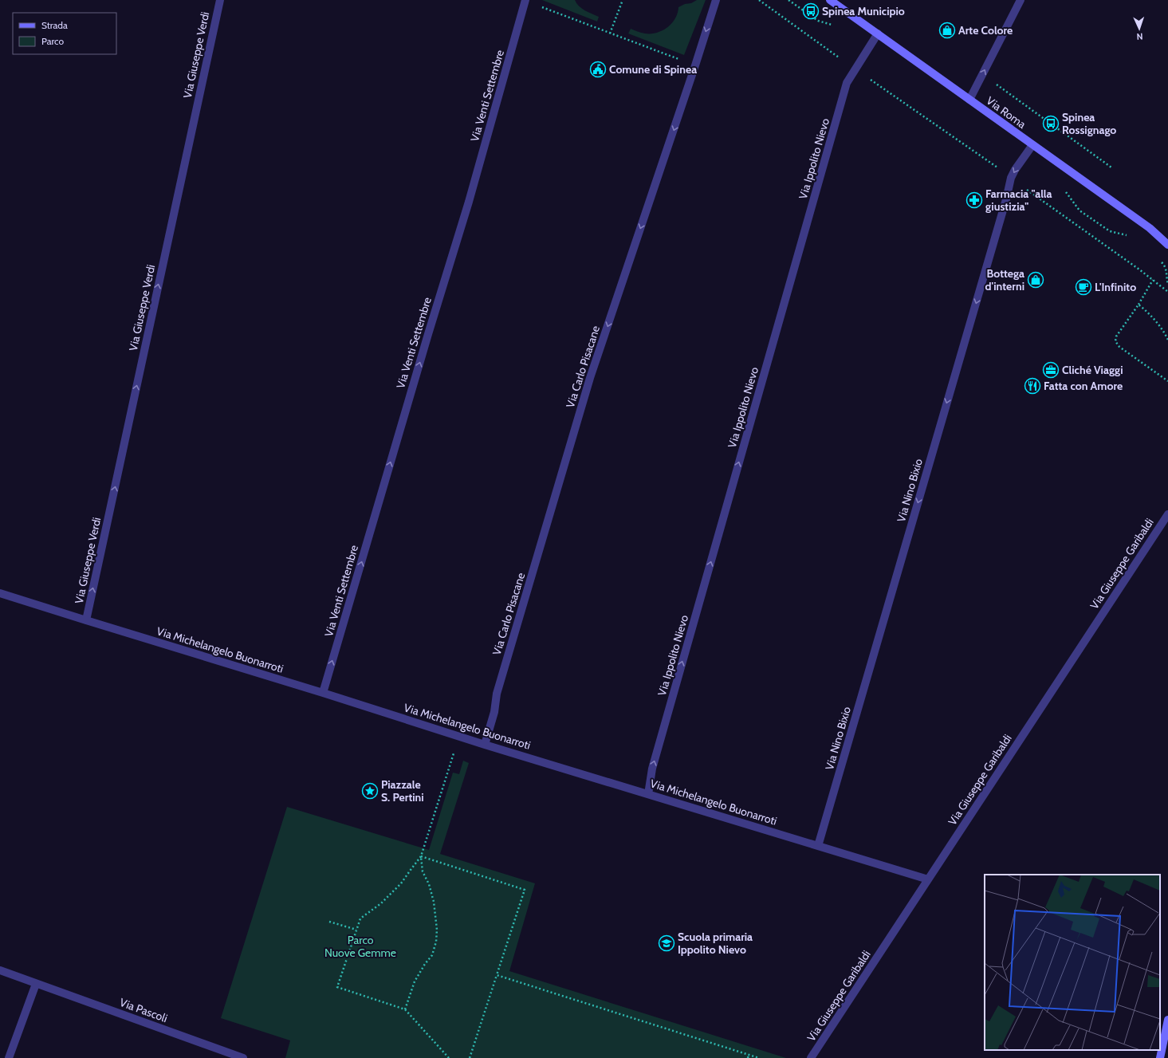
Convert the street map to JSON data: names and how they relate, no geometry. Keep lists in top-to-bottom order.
{
  "streets": {
    "street": [
      "Via Giuseppe Verdi",
      "Via Venti Settembre",
      "Via Roma",
      "Via Ippolito Nievo",
      "Via Carlo Pisacane",
      "Via Nino Bixio",
      "Via Giuseppe Garibaldi",
      "Via Michelangelo Buonarroti",
      "Via Pascoli"
    ]
  },
  "crossings": [
    ["Via Giuseppe Verdi", "Via Michelangelo Buonarroti"],
    ["Via Venti Settembre", "Via Michelangelo Buonarroti"],
    ["Via Roma", "Via Ippolito Nievo"],
    ["Via Roma", "Via Nino Bixio"],
    ["Via Ippolito Nievo", "Via Michelangelo Buonarroti"],
    ["Via Carlo Pisacane", "Via Michelangelo Buonarroti"],
    ["Via Nino Bixio", "Via Michelangelo Buonarroti"],
    ["Via Giuseppe Garibaldi", "Via Michelangelo Buonarroti"]
  ],
  "one_way": [
    "Via Giuseppe Verdi",
    "Via Venti Settembre",
    "Via Ippolito Nievo",
    "Via Carlo Pisacane",
    "Via Nino Bixio"
  ],
  "parks": ["Parco Nuove Gemme"],
  "places": {
    "bus stop": ["Spinea Municipio", "Spinea Rossignago"],
    "shop": ["Arte Colore", "Bottega d'interni"],
    "public building": ["Comune di Spinea"],
    "pharmacy": ["Farmacia \"alla giustizia\""],
    "cafe": ["L'Infinito"],
    "office": ["Cliché Viaggi"],
    "restaurant": ["Fatta con Amore"],
    "place": ["Piazzale S. Pertini"],
    "school or university": ["Scuola primaria Ippolito Nievo"]
  },
  "legend": ["Strada", "Parco"],
  "north": "bottom"
}
